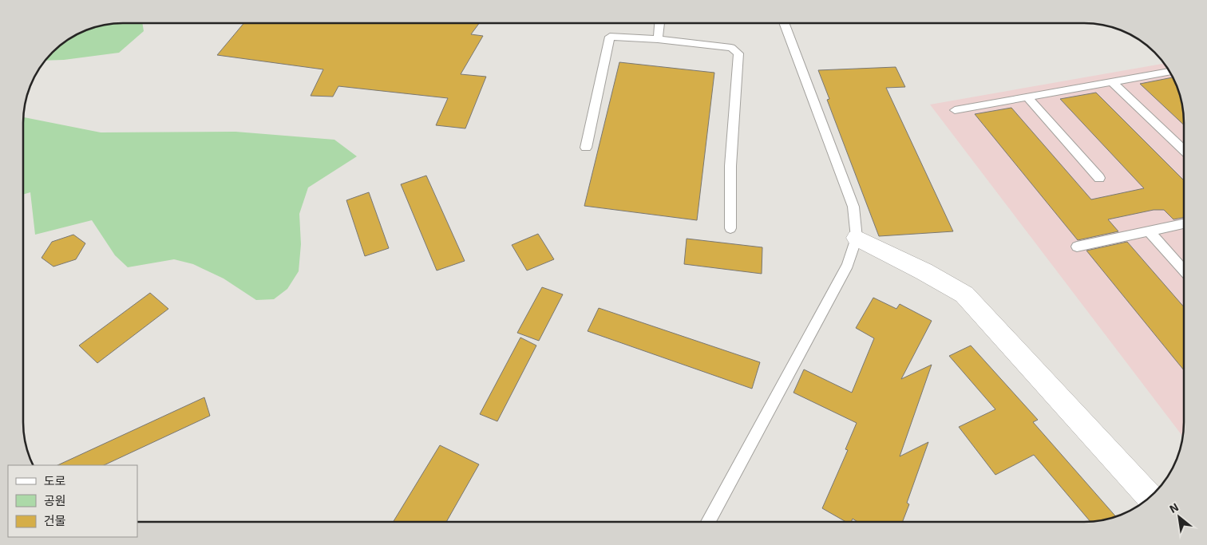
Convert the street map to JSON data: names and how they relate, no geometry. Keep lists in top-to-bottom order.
{
  "legend": ["도로", "공원", "건물"],
  "north": "top left"
}
